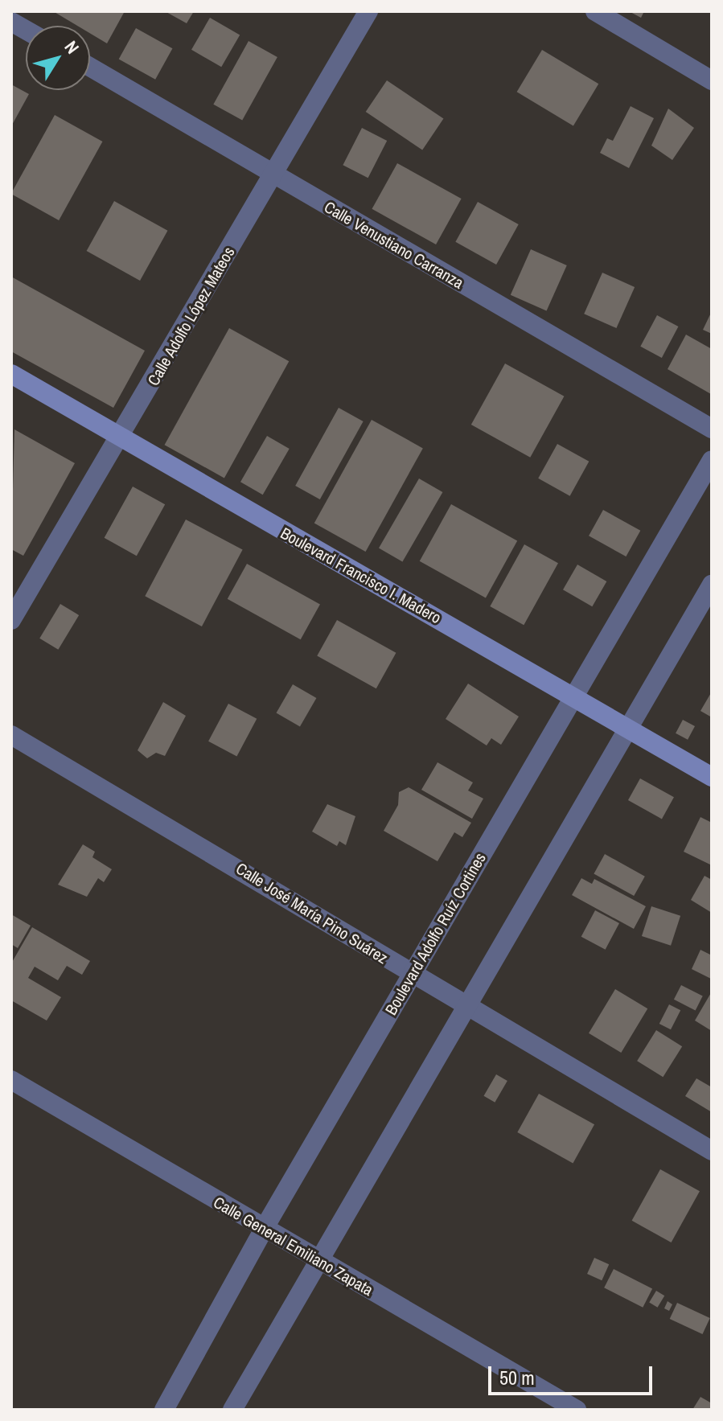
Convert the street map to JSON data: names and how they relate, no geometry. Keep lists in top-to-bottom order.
{
  "streets": {
    "street": [
      "Calle Venustiano Carranza",
      "Calle Adolfo López Mateos",
      "Boulevard Francisco I. Madero",
      "Calle José María Pino Suárez",
      "Boulevard Adolfo Ruíz Cortines",
      "Calle General Emiliano Zapata"
    ]
  },
  "crossings": [
    ["Calle Venustiano Carranza", "Calle Adolfo López Mateos"],
    ["Calle Adolfo López Mateos", "Boulevard Francisco I. Madero"],
    ["Boulevard Francisco I. Madero", "Boulevard Adolfo Ruíz Cortines"],
    ["Calle José María Pino Suárez", "Boulevard Adolfo Ruíz Cortines"],
    ["Boulevard Adolfo Ruíz Cortines", "Calle General Emiliano Zapata"]
  ],
  "scale_bar": "50 m",
  "north": "top right"
}
